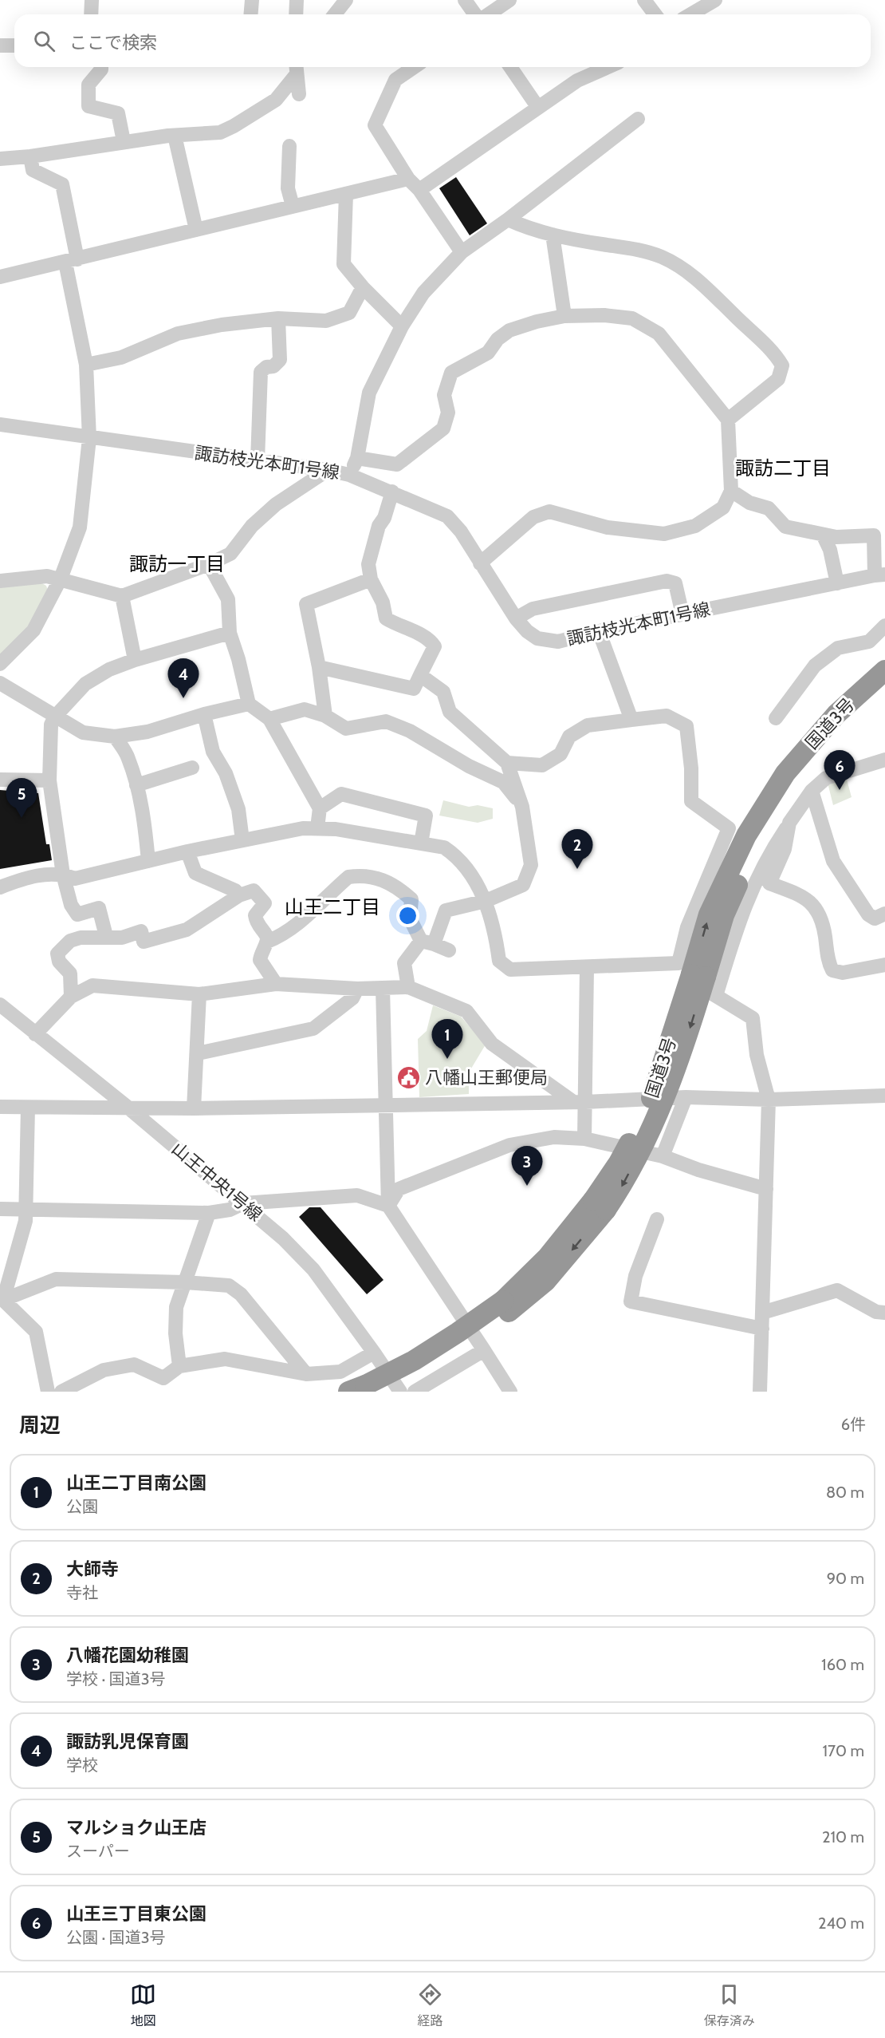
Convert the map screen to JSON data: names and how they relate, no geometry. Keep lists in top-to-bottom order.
{
  "streets": {
    "highway": ["国道3号"],
    "street": ["諏訪枝光本町1号線", "山王中央1号線"]
  },
  "districts": ["諏訪二丁目", "諏訪一丁目", "山王二丁目"],
  "places": {
    "public building": ["八幡山王郵便局"]
  },
  "page": {
    "search": "ここで検索",
    "pins": [
      "4",
      "6",
      "5",
      "2",
      "1",
      "3"
    ],
    "heading": ["周辺", "6件"],
    "list": [
      {
        "mark": "1",
        "name": "山王二丁目南公園",
        "note": "公園",
        "value": "80 m"
      },
      {
        "mark": "2",
        "name": "大師寺",
        "note": "寺社",
        "value": "90 m"
      },
      {
        "mark": "3",
        "name": "八幡花園幼稚園",
        "note": "学校 · 国道3号",
        "value": "160 m"
      },
      {
        "mark": "4",
        "name": "諏訪乳児保育園",
        "note": "学校",
        "value": "170 m"
      },
      {
        "mark": "5",
        "name": "マルショク山王店",
        "note": "スーパー",
        "value": "210 m"
      },
      {
        "mark": "6",
        "name": "山王三丁目東公園",
        "note": "公園 · 国道3号",
        "value": "240 m"
      }
    ],
    "nav": ["地図", "経路", "保存済み"]
  }
}
